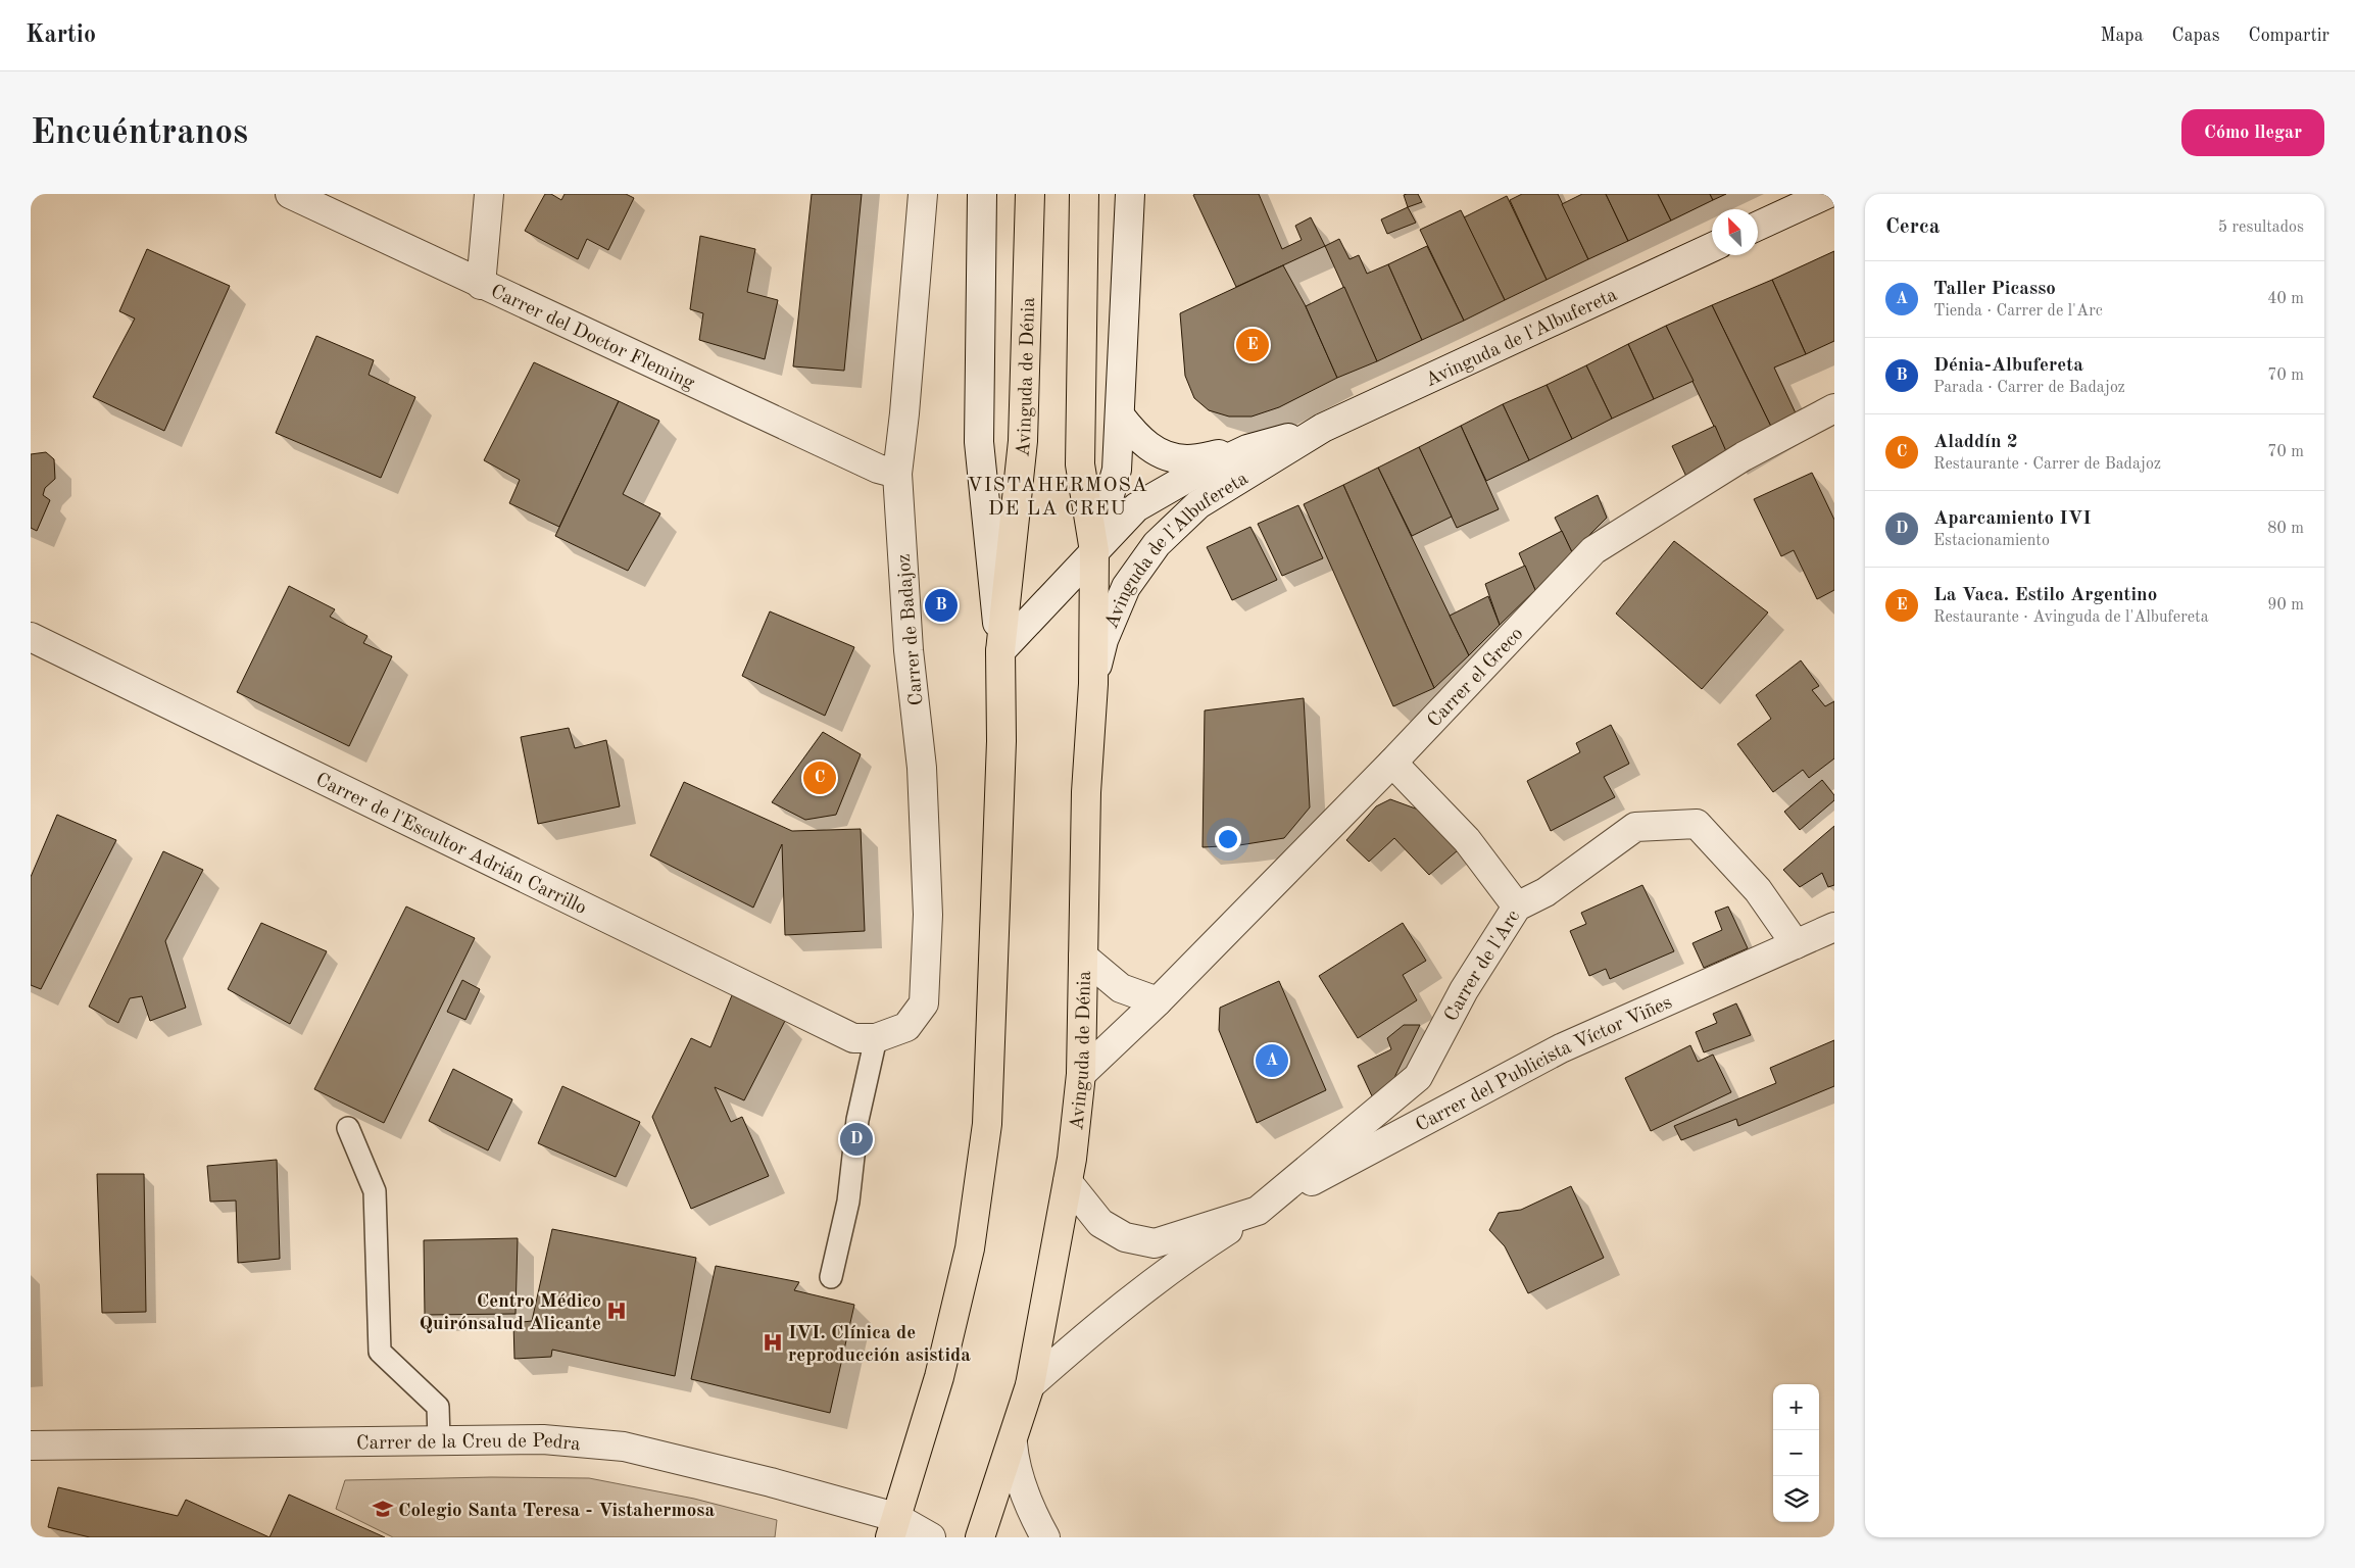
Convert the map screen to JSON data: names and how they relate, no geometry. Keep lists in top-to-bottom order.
{
  "streets": {
    "main road": ["Avinguda de Dénia"],
    "street": [
      "Carrer del Doctor Fleming",
      "Avinguda de l'Albufereta",
      "Carrer de Badajoz",
      "Carrer el Greco",
      "Carrer de l'Escultor Adrián Carrillo",
      "Carrer de l'Arc",
      "Carrer del Publicista Víctor Viñes",
      "Carrer de la Creu de Pedra"
    ]
  },
  "crossings": [
    ["Carrer del Doctor Fleming", "Carrer de Badajoz"],
    ["Avinguda de l'Albufereta", "Avinguda de Dénia"],
    ["Avinguda de Dénia", "Carrer el Greco"],
    ["Avinguda de Dénia", "Carrer del Publicista Víctor Viñes"],
    ["Avinguda de Dénia", "Carrer de la Creu de Pedra"],
    ["Carrer de Badajoz", "Carrer de l'Escultor Adrián Carrillo"],
    ["Carrer de l'Arc", "Carrer del Publicista Víctor Viñes"]
  ],
  "districts": ["VISTAHERMOSA DE LA CREU"],
  "places": {
    "hospital": ["Centro Médico Quirónsalud Alicante", "IVI. Clínica de reproducción asistida"],
    "school or university": ["Colegio Santa Teresa - Vistahermosa"]
  },
  "north": "top left",
  "page": {
    "header": "Kartio",
    "nav": ["Mapa", "Capas", "Compartir"],
    "buttons": "Cómo llegar",
    "title": "Encuéntranos",
    "heading": ["Cerca", "5 resultados"],
    "list": [
      {
        "mark": "A",
        "name": "Taller Picasso",
        "note": "Tienda · Carrer de l'Arc",
        "value": "40 m"
      },
      {
        "mark": "B",
        "name": "Dénia-Albufereta",
        "note": "Parada · Carrer de Badajoz",
        "value": "70 m"
      },
      {
        "mark": "C",
        "name": "Aladdín 2",
        "note": "Restaurante · Carrer de Badajoz",
        "value": "70 m"
      },
      {
        "mark": "D",
        "name": "Aparcamiento IVI",
        "note": "Estacionamiento",
        "value": "80 m"
      },
      {
        "mark": "E",
        "name": "La Vaca. Estilo Argentino",
        "note": "Restaurante · Avinguda de l'Albufereta",
        "value": "90 m"
      }
    ],
    "pins": [
      "E",
      "B",
      "C",
      "A",
      "D"
    ],
    "map_buttons": ["+", "−"]
  }
}
